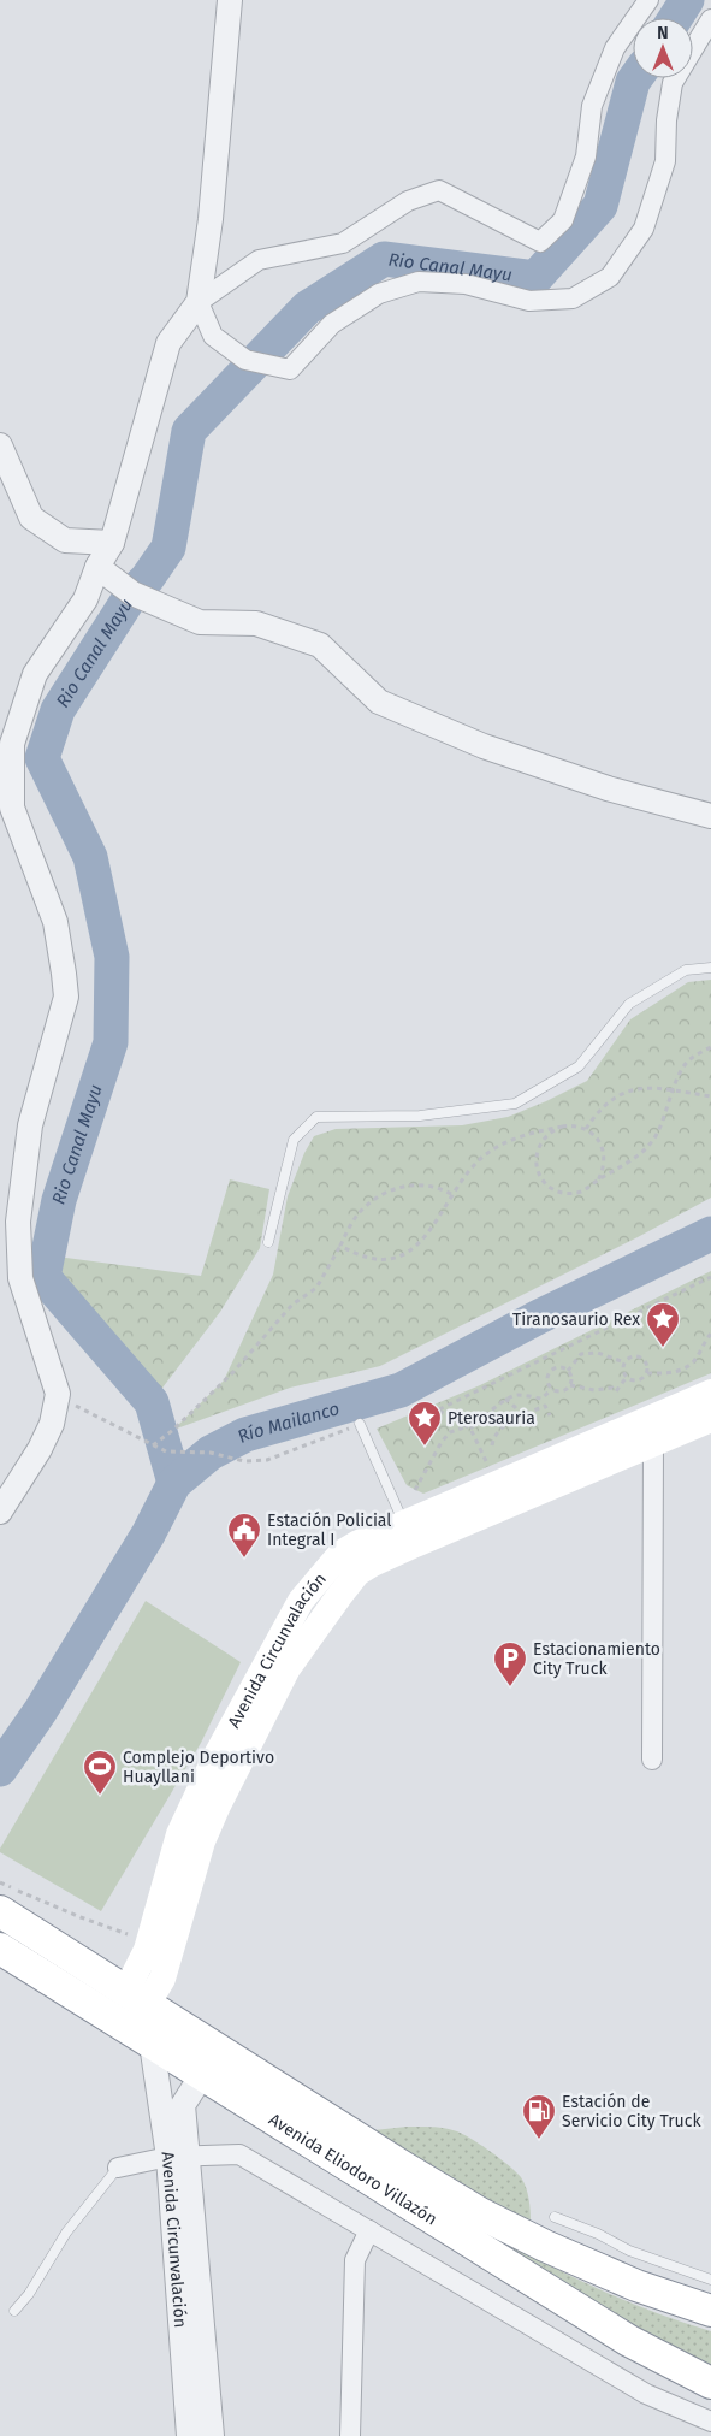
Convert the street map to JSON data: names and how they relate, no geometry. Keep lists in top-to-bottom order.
{
  "streets": {
    "highway": ["Avenida Eliodoro Villazón"],
    "main road": ["Avenida Circunvalación"]
  },
  "crossings": [
    ["Avenida Circunvalación", "Avenida Eliodoro Villazón"]
  ],
  "water": ["Rio Canal Mayu", "Río Mailanco"],
  "places": {
    "place": ["Tiranosaurio Rex", "Pterosauria"],
    "public building": ["Estación Policial Integral I"],
    "parking": ["Estacionamiento City Truck"],
    "sports": ["Complejo Deportivo Huayllani"],
    "fuel station": ["Estación de Servicio City Truck"]
  },
  "north": "top"
}
